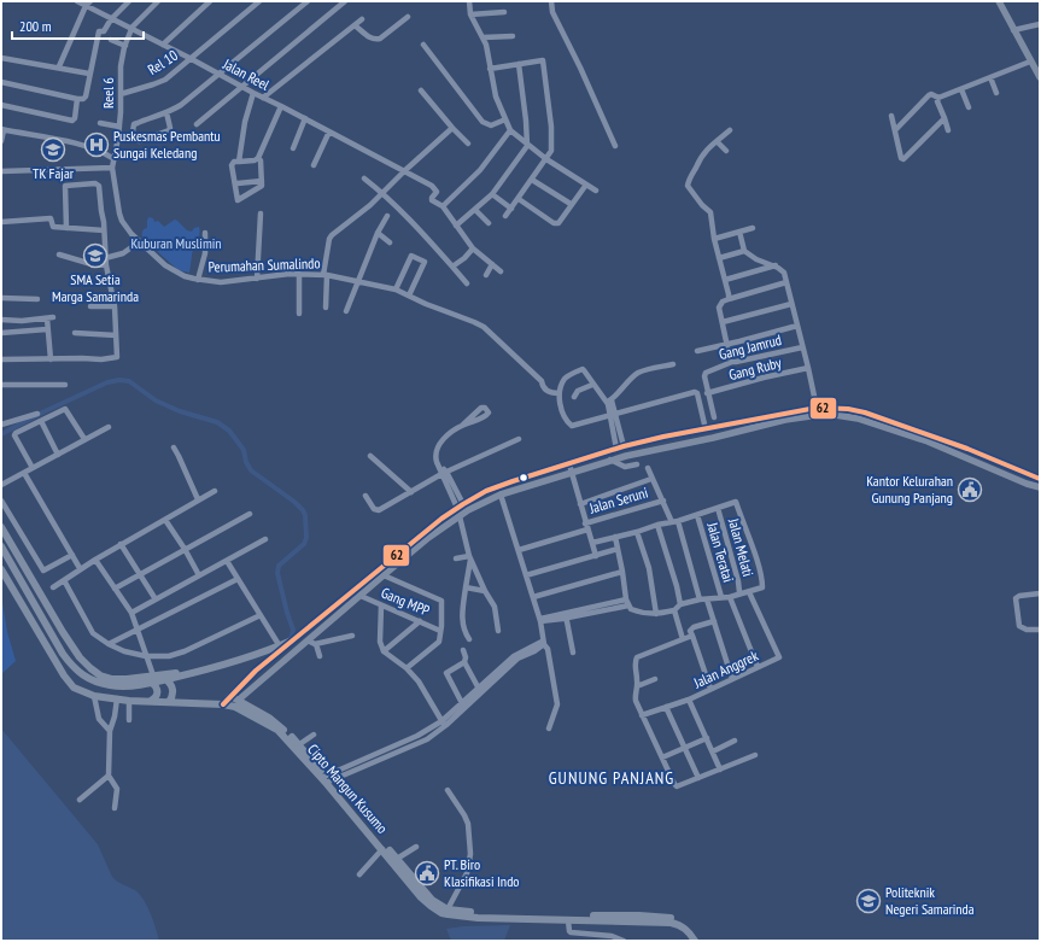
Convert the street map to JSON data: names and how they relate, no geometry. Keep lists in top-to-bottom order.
{
  "streets": {
    "highway": ["Cipto Mangun Kusumo"],
    "street": [
      "Rel 10",
      "Jalan Reel",
      "Reel 6",
      "Perumahan Sumalindo",
      "Gang Jamrud",
      "Gang Ruby",
      "Jalan Seruni",
      "Jalan Melati",
      "Jalan Teratai",
      "Gang MPP",
      "Jalan Anggrek"
    ]
  },
  "crossings": [
    ["Rel 10", "Jalan Reel"],
    ["Rel 10", "Reel 6"],
    ["Jalan Reel", "Reel 6"],
    ["Reel 6", "Perumahan Sumalindo"],
    ["Gang Jamrud", "Gang Ruby"],
    ["Jalan Melati", "Jalan Anggrek"]
  ],
  "districts": ["GUNUNG PANJANG"],
  "parks": ["Kuburan Muslimin"],
  "places": {
    "hospital": ["Puskesmas Pembantu Sungai Keledang"],
    "school or university": ["TK Fajar", "SMA Setia Marga Samarinda", "Politeknik Negeri Samarinda"],
    "public building": ["Kantor Kelurahan Gunung Panjang", "PT. Biro Klasifikasi Indo"]
  },
  "lines": ["transit line 62"],
  "scale_bar": "200 m"
}
